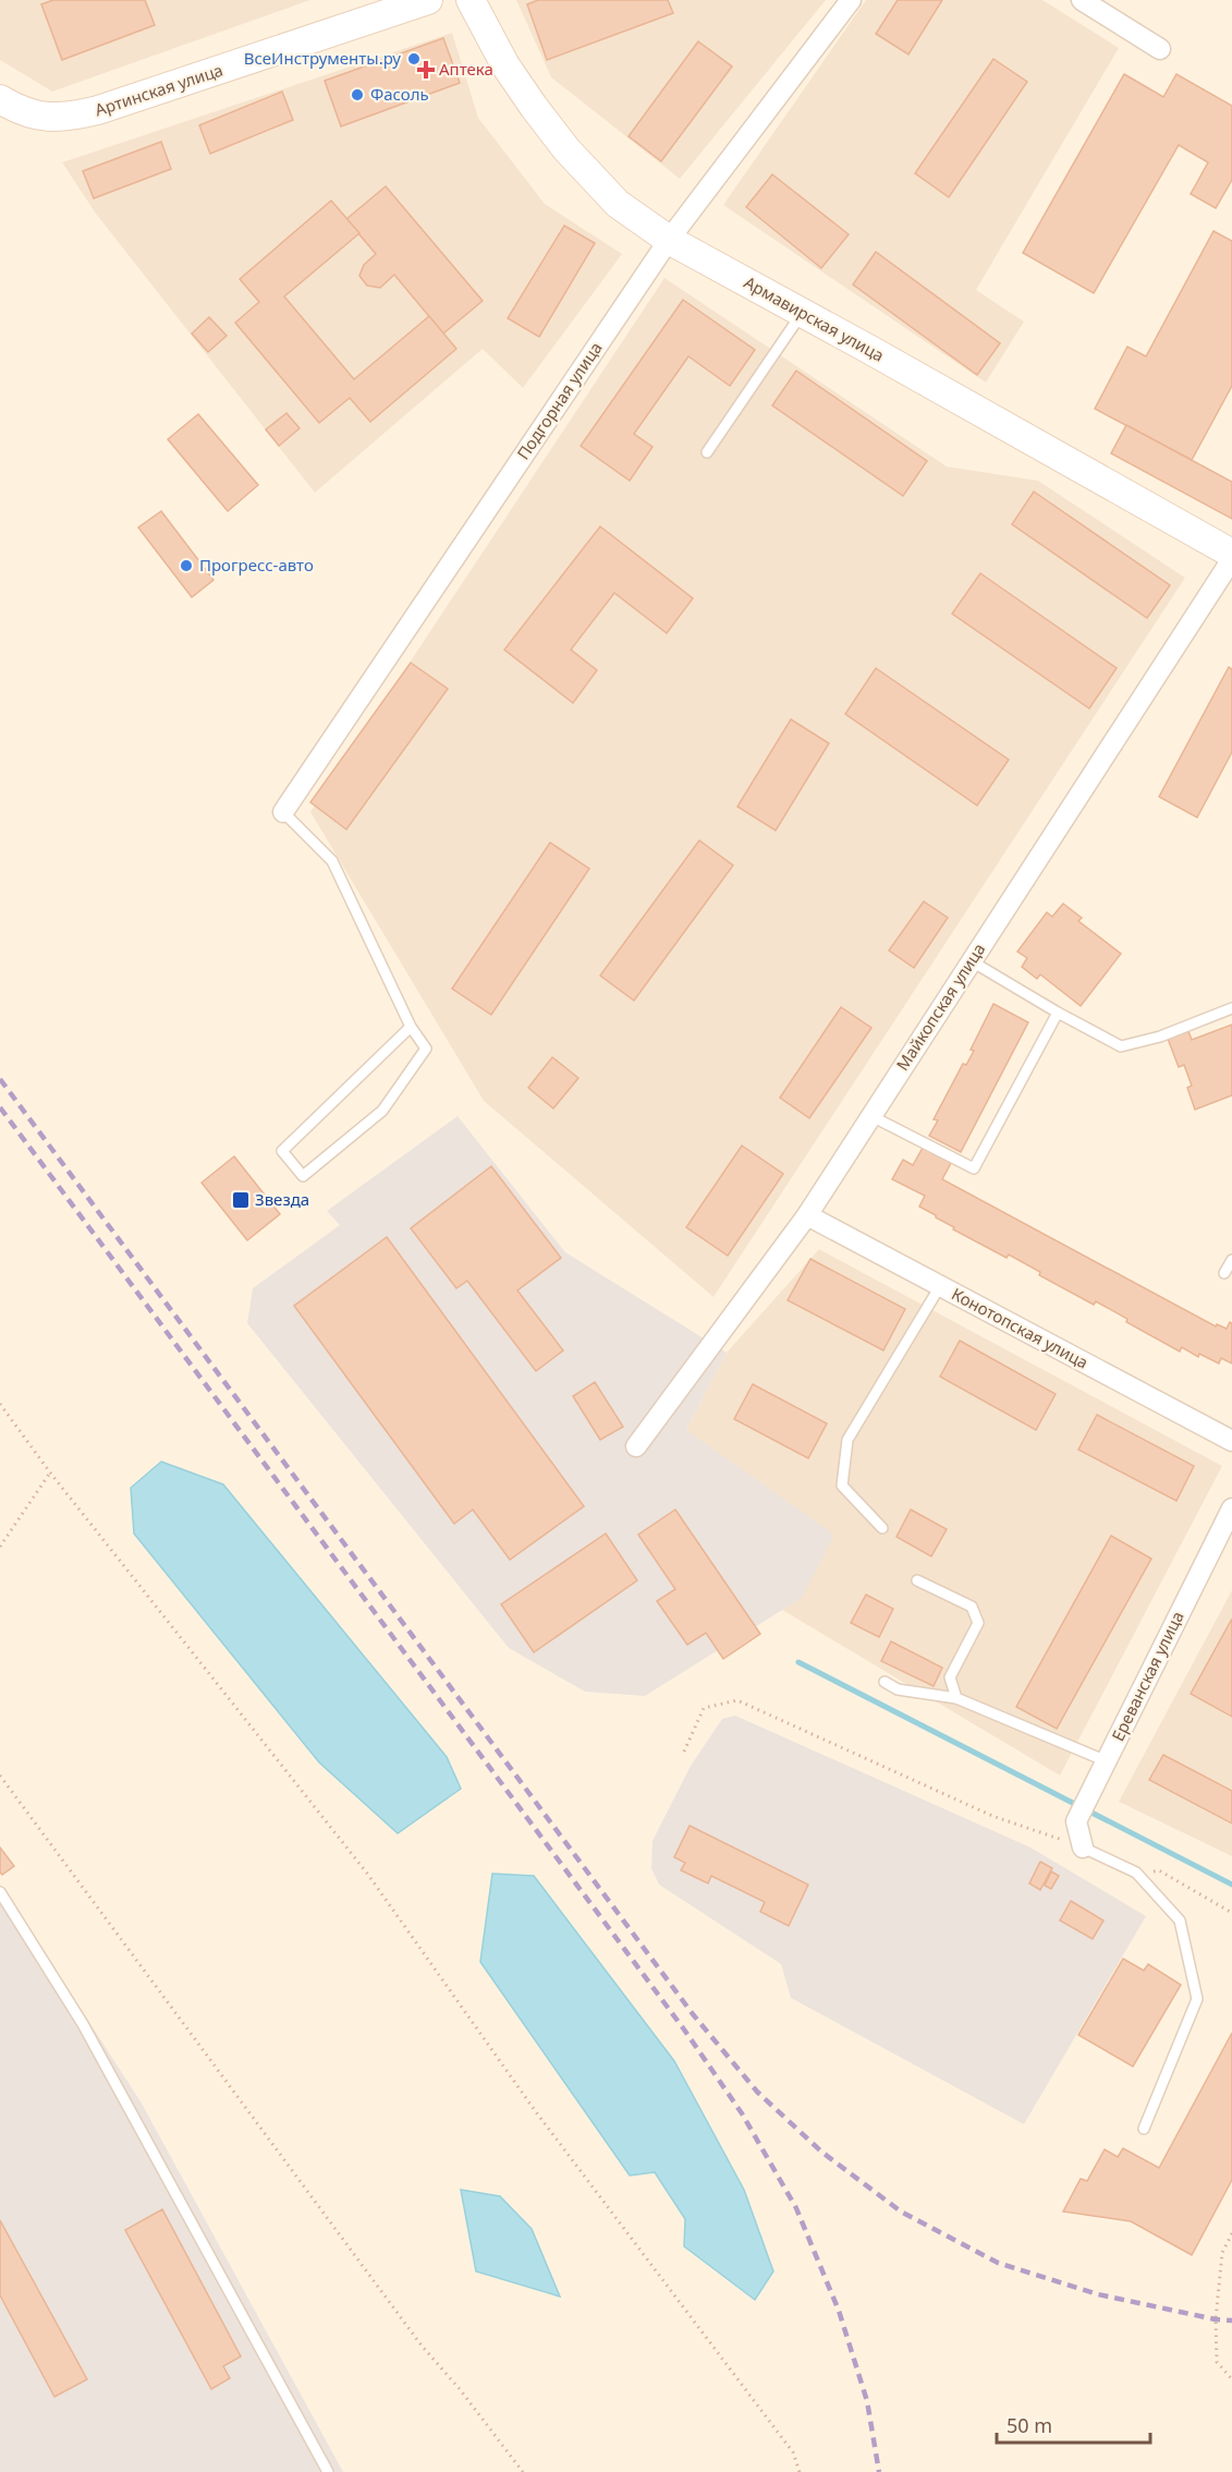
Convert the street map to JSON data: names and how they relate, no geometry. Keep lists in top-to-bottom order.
{
  "streets": {
    "main road": ["Артинская улица", "Армавирская улица"],
    "street": [
      "Подгорная улица",
      "Майкопская улица",
      "Конотопская улица",
      "Ереванская улица"
    ]
  },
  "crossings": [
    ["Армавирская улица", "Подгорная улица"],
    ["Майкопская улица", "Конотопская улица"]
  ],
  "places": {
    "other": ["ВсеИнструменты.ру", "Фасоль", "Прогресс-авто"],
    "health": ["Аптека"],
    "transit": ["Звезда"]
  },
  "scale_bar": "50 m"
}
